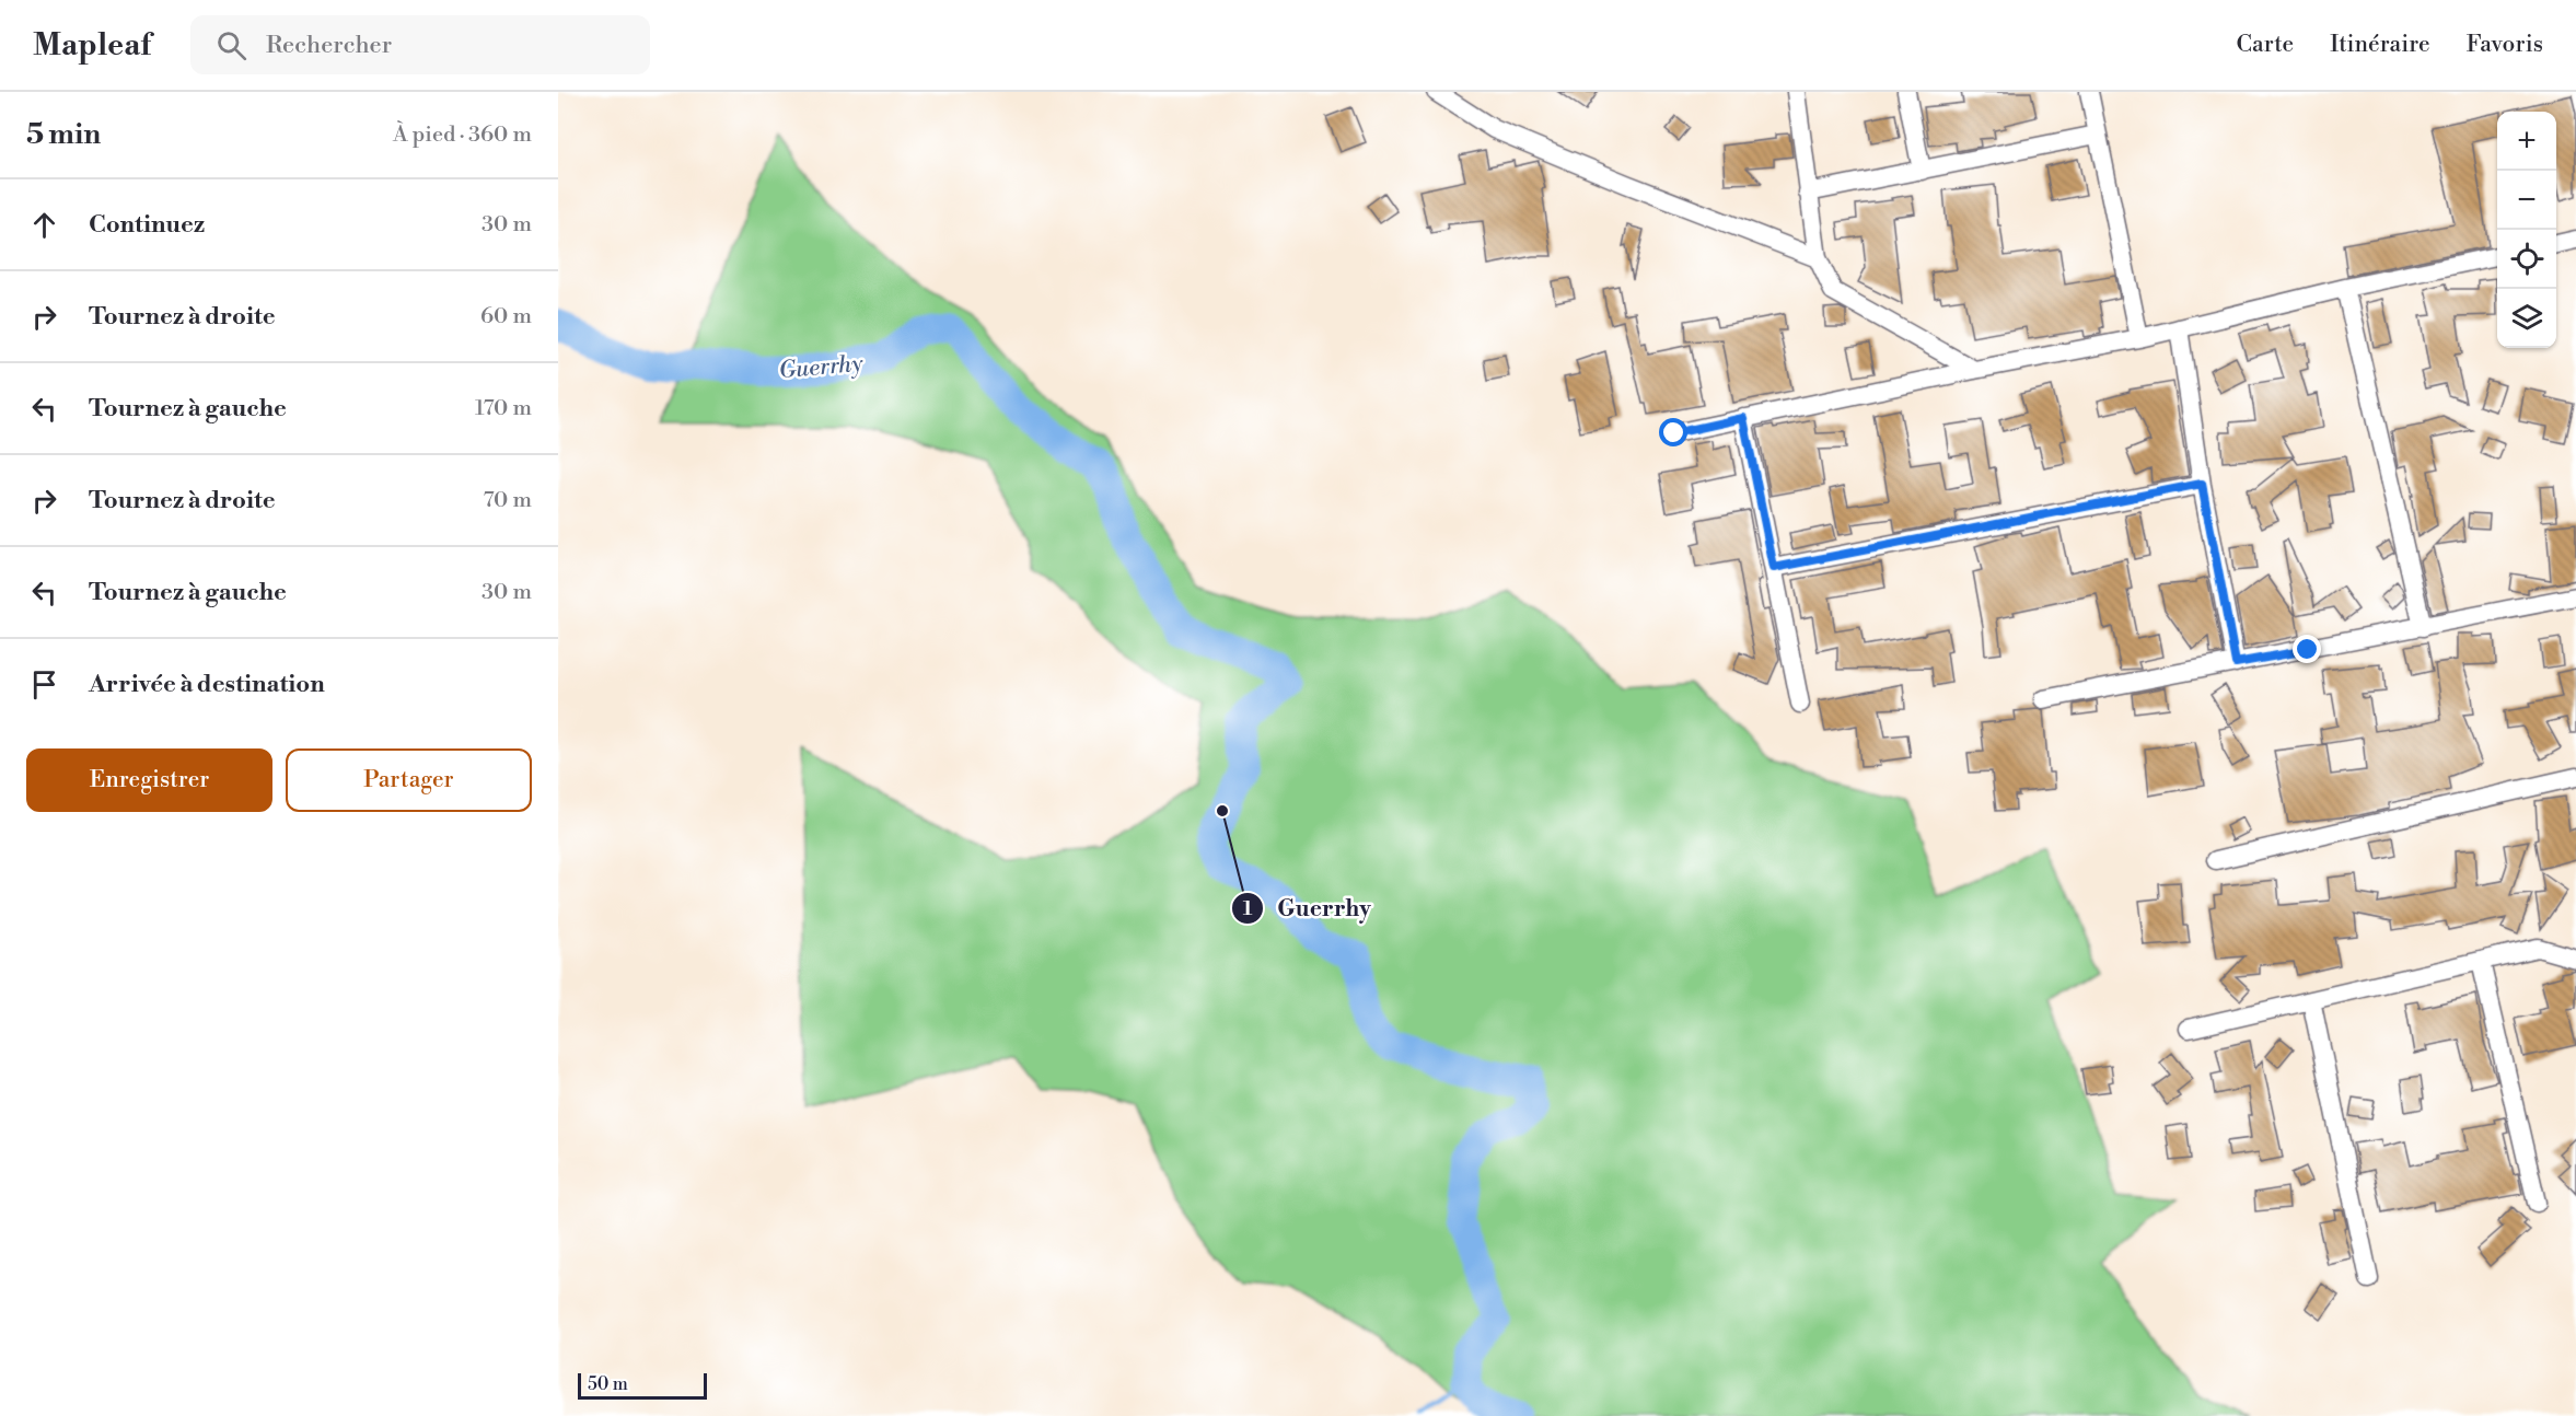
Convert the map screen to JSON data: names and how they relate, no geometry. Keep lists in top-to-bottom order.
{
  "water": ["Guerrhy"],
  "places": ["Guerrhy"],
  "scale_bar": "50 m",
  "page": {
    "header": "Mapleaf",
    "search": "Rechercher",
    "nav": ["Carte", "Itinéraire", "Favoris"],
    "heading": ["5 min", "À pied · 360 m"],
    "map_buttons": ["+", "−"],
    "list": [
      ["Continuez", "30 m"],
      ["Tournez à droite", "60 m"],
      ["Tournez à gauche", "170 m"],
      ["Tournez à droite", "70 m"],
      ["Tournez à gauche", "30 m"],
      "Arrivée à destination"
    ],
    "buttons": ["Enregistrer", "Partager"],
    "scale": "50 m"
  }
}
